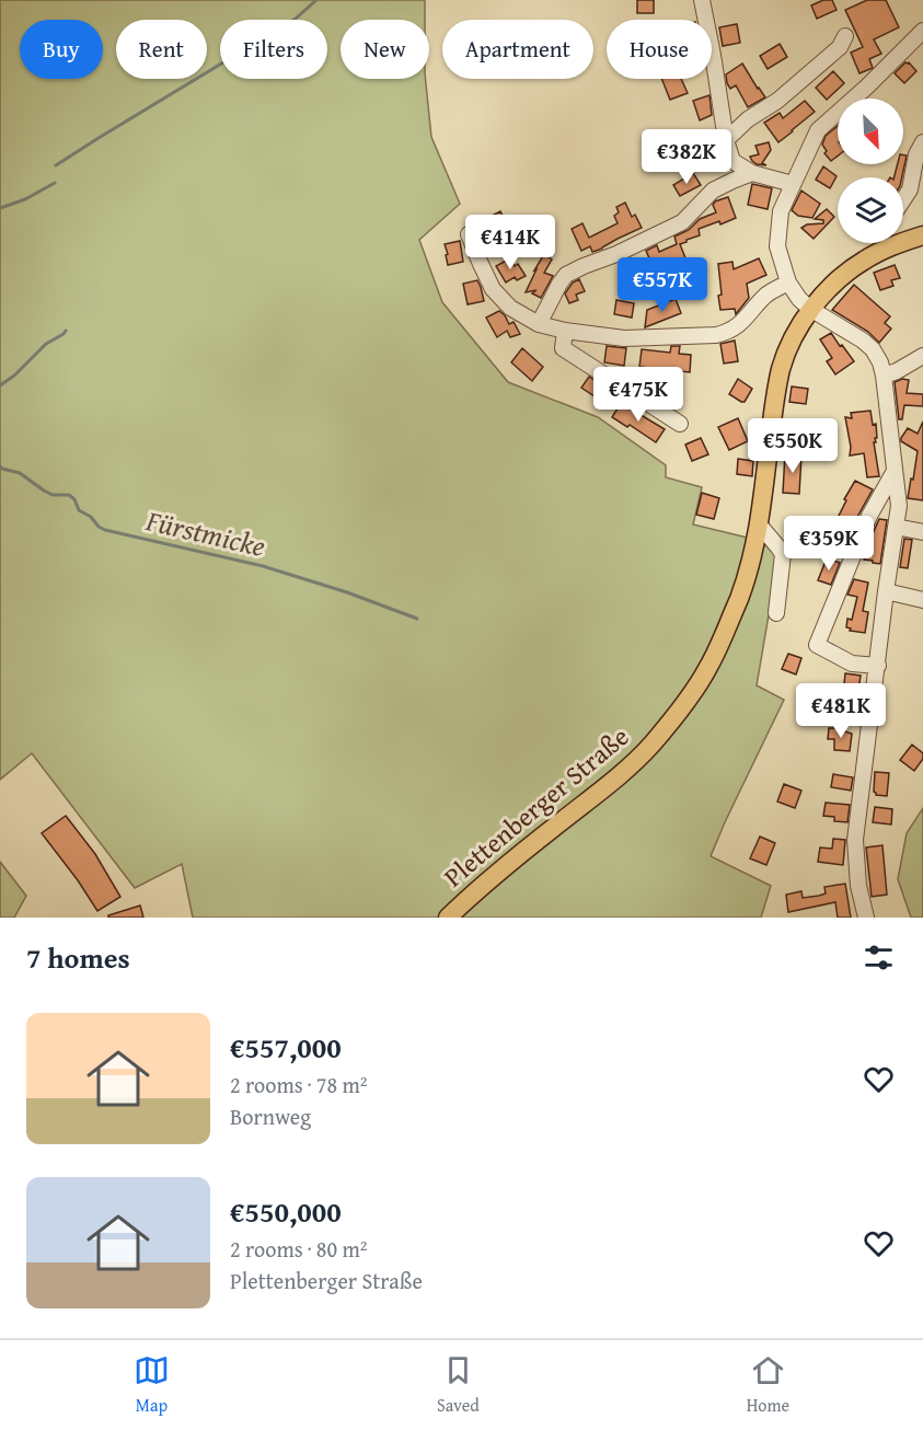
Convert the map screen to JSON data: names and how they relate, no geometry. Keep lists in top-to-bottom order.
{
  "streets": {
    "main road": ["Plettenberger Straße"]
  },
  "water": ["Fürstmicke"],
  "north": "bottom right",
  "page": {
    "chip": [
      "Buy",
      "Rent",
      "Filters",
      "New",
      "Apartment",
      "House"
    ],
    "price": [
      "€382K",
      "€414K",
      "€557K",
      "€475K",
      "€550K",
      "€359K",
      "€481K"
    ],
    "heading": "7 homes",
    "list": [
      {
        "name": "€557,000",
        "note": "2 rooms · 78 m² · Bornweg"
      },
      {
        "name": "€550,000",
        "note": "2 rooms · 80 m² · Plettenberger Straße"
      }
    ],
    "tabs": ["Map", "Saved", "Home"]
  }
}
